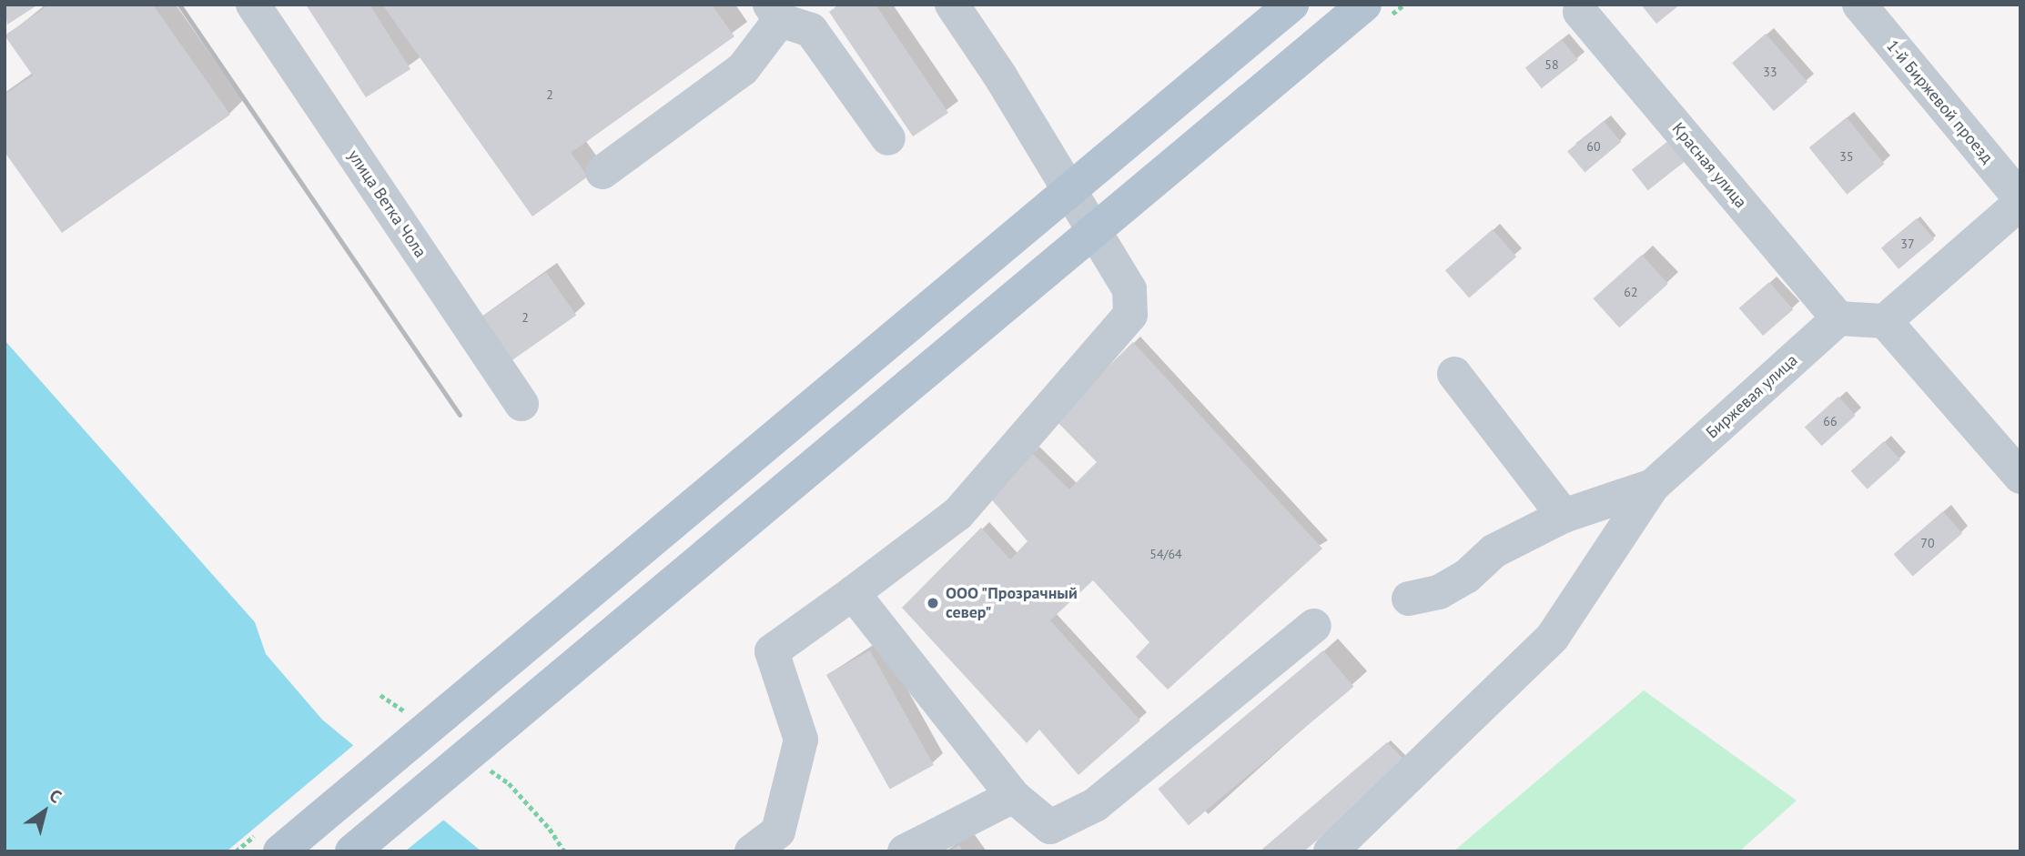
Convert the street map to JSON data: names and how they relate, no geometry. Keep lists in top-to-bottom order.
{
  "streets": {
    "street": [
      "1-й Биржевой проезд",
      "Красная улица",
      "улица Ветка Чола",
      "Биржевая улица"
    ]
  },
  "crossings": [
    ["Красная улица", "Биржевая улица"]
  ],
  "places": ["ООО \"Прозрачный север\""],
  "house_numbers": [
    "58",
    "33",
    "2",
    "60",
    "35",
    "37",
    "62",
    "2",
    "66",
    "70",
    "54/64"
  ],
  "north": "top right"
}
